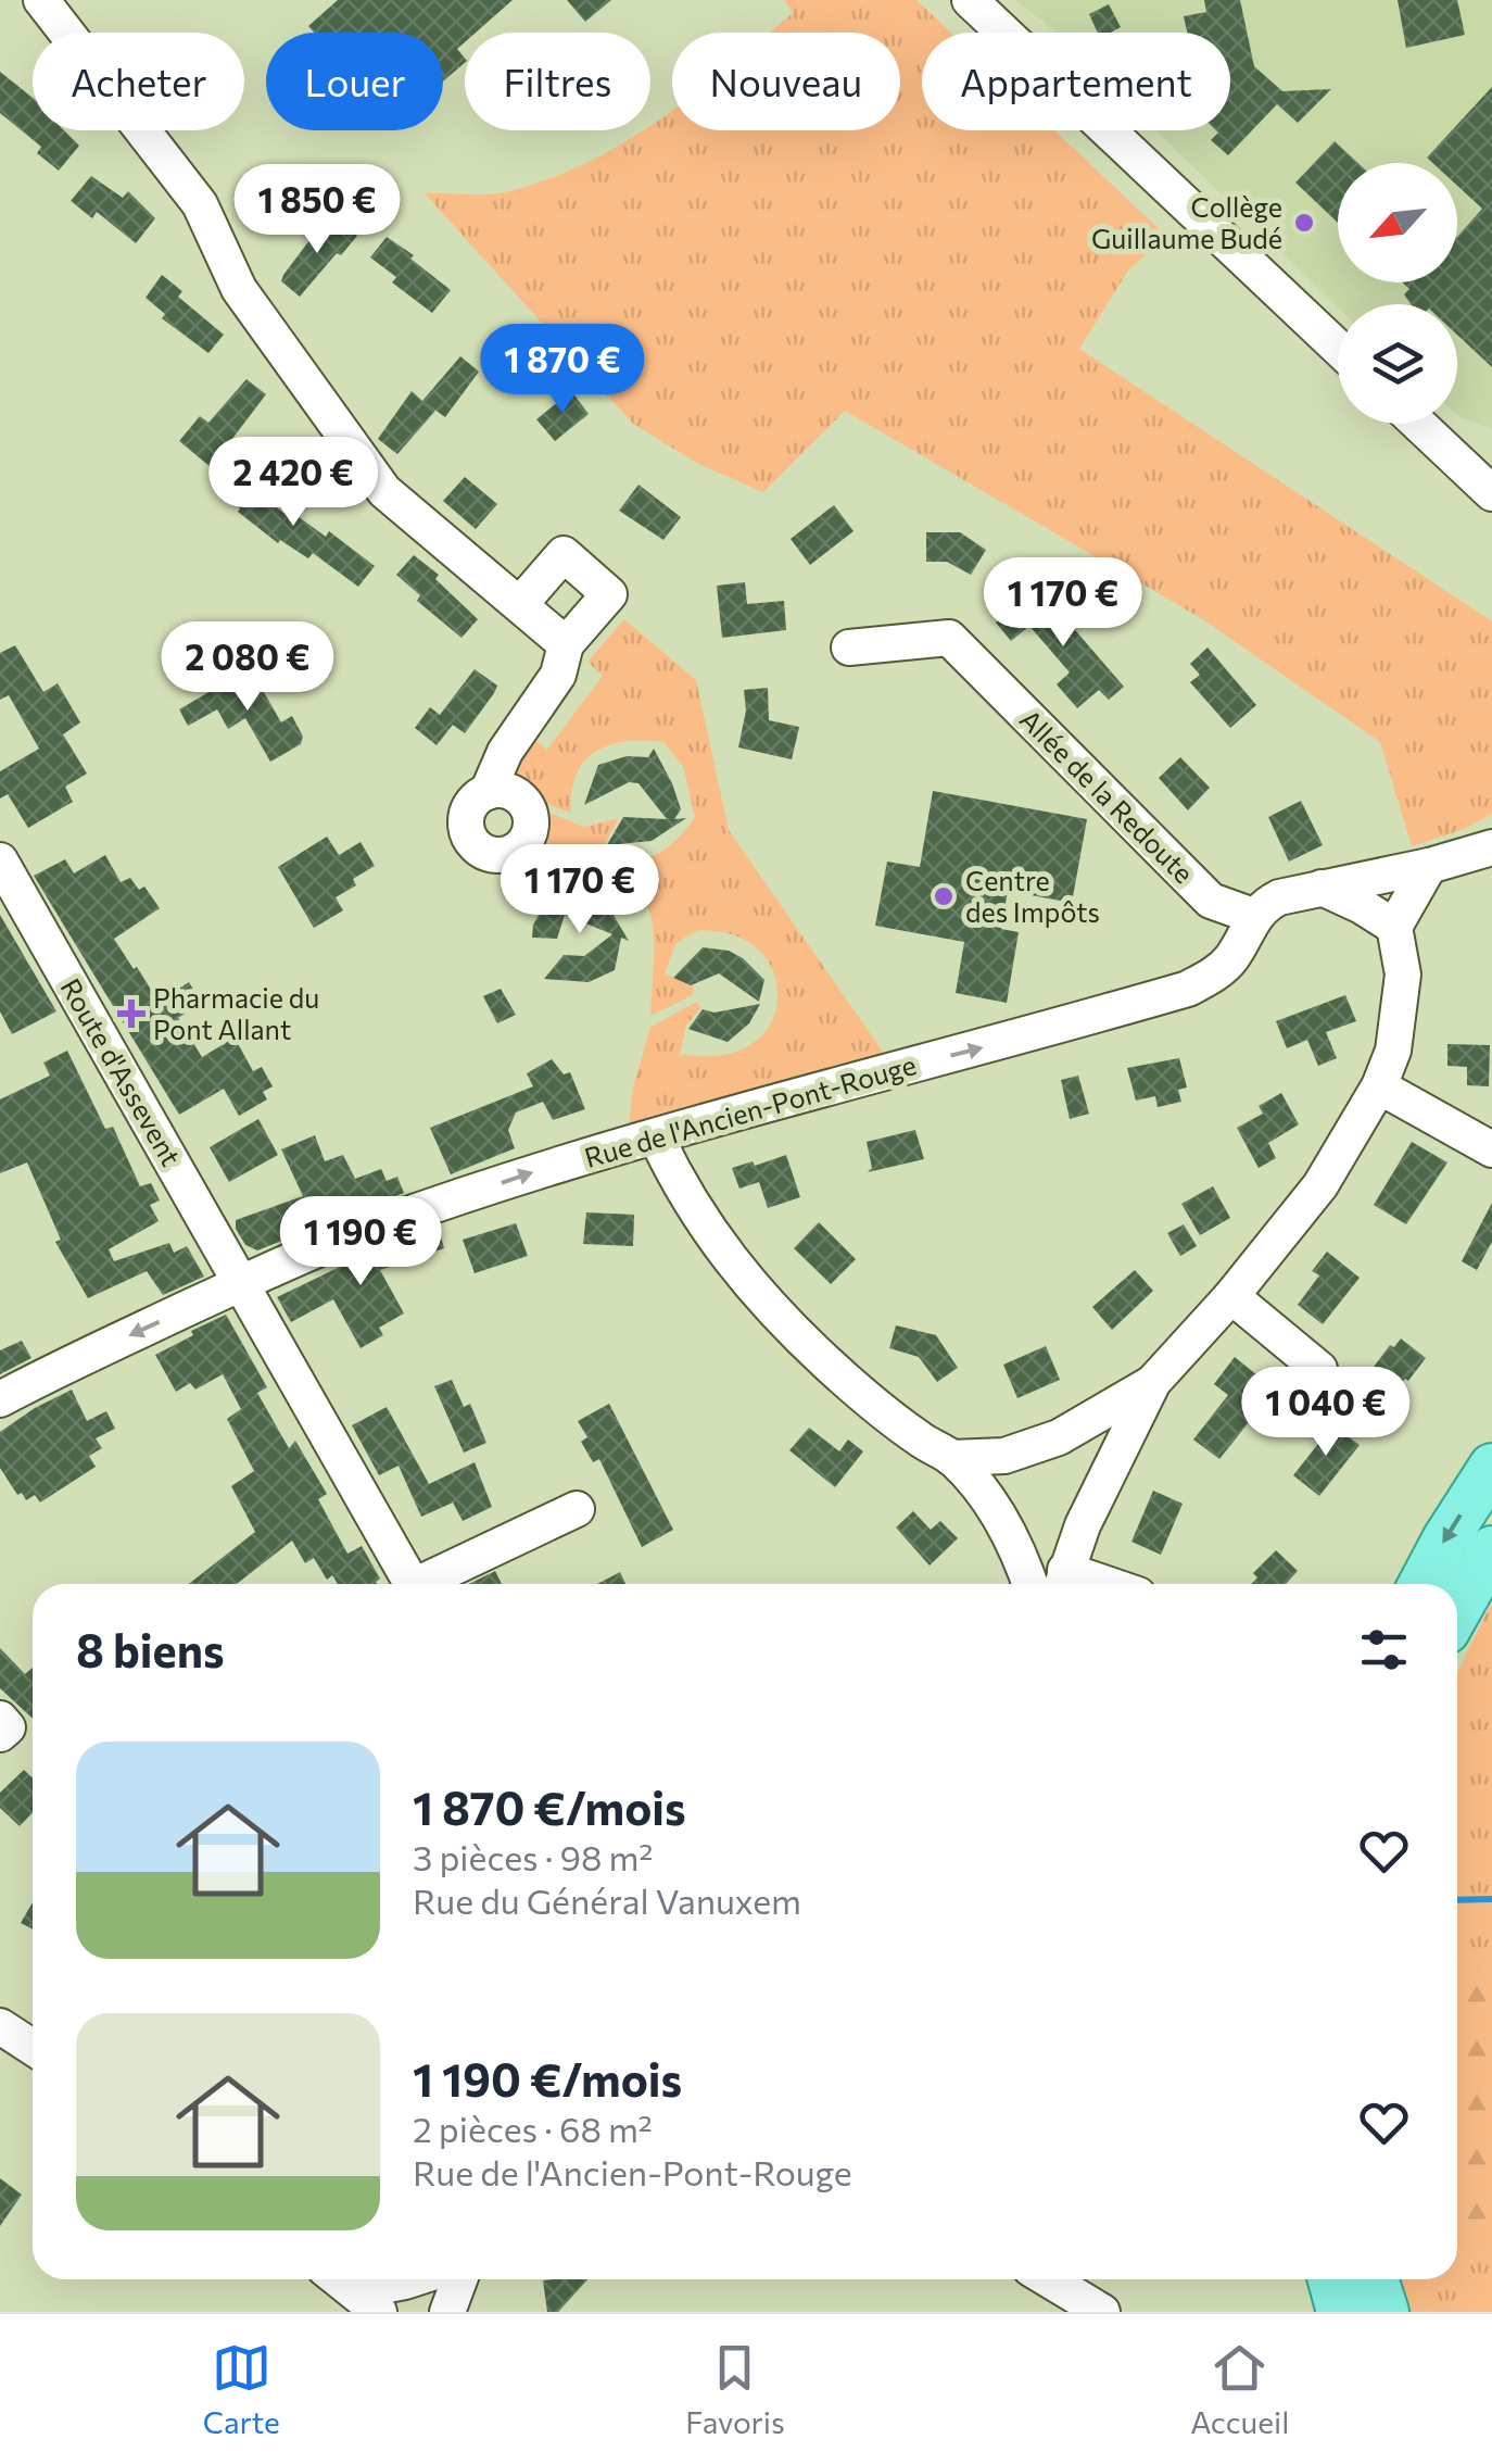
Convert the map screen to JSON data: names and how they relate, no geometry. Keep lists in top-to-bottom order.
{
  "streets": {
    "street": ["Allée de la Redoute", "Route d'Assevent", "Rue de l'Ancien-Pont-Rouge"]
  },
  "crossings": [
    ["Allée de la Redoute", "Rue de l'Ancien-Pont-Rouge"],
    ["Route d'Assevent", "Rue de l'Ancien-Pont-Rouge"]
  ],
  "places": {
    "other": ["Collège Guillaume Budé", "Centre des Impôts"],
    "health": ["Pharmacie du Pont Allant"]
  },
  "north": "bottom left",
  "page": {
    "chip": [
      "Acheter",
      "Louer",
      "Filtres",
      "Nouveau",
      "Appartement"
    ],
    "price": [
      "1 850 €",
      "1 870 €",
      "2 420 €",
      "1 170 €",
      "2 080 €",
      "1 170 €",
      "1 190 €",
      "1 040 €"
    ],
    "heading": "8 biens",
    "list": [
      {
        "name": "1 870 €/mois",
        "note": "3 pièces · 98 m² · Rue du Général Vanuxem"
      },
      {
        "name": "1 190 €/mois",
        "note": "2 pièces · 68 m² · Rue de l'Ancien-Pont-Rouge"
      }
    ],
    "tabs": ["Carte", "Favoris", "Accueil"]
  }
}
